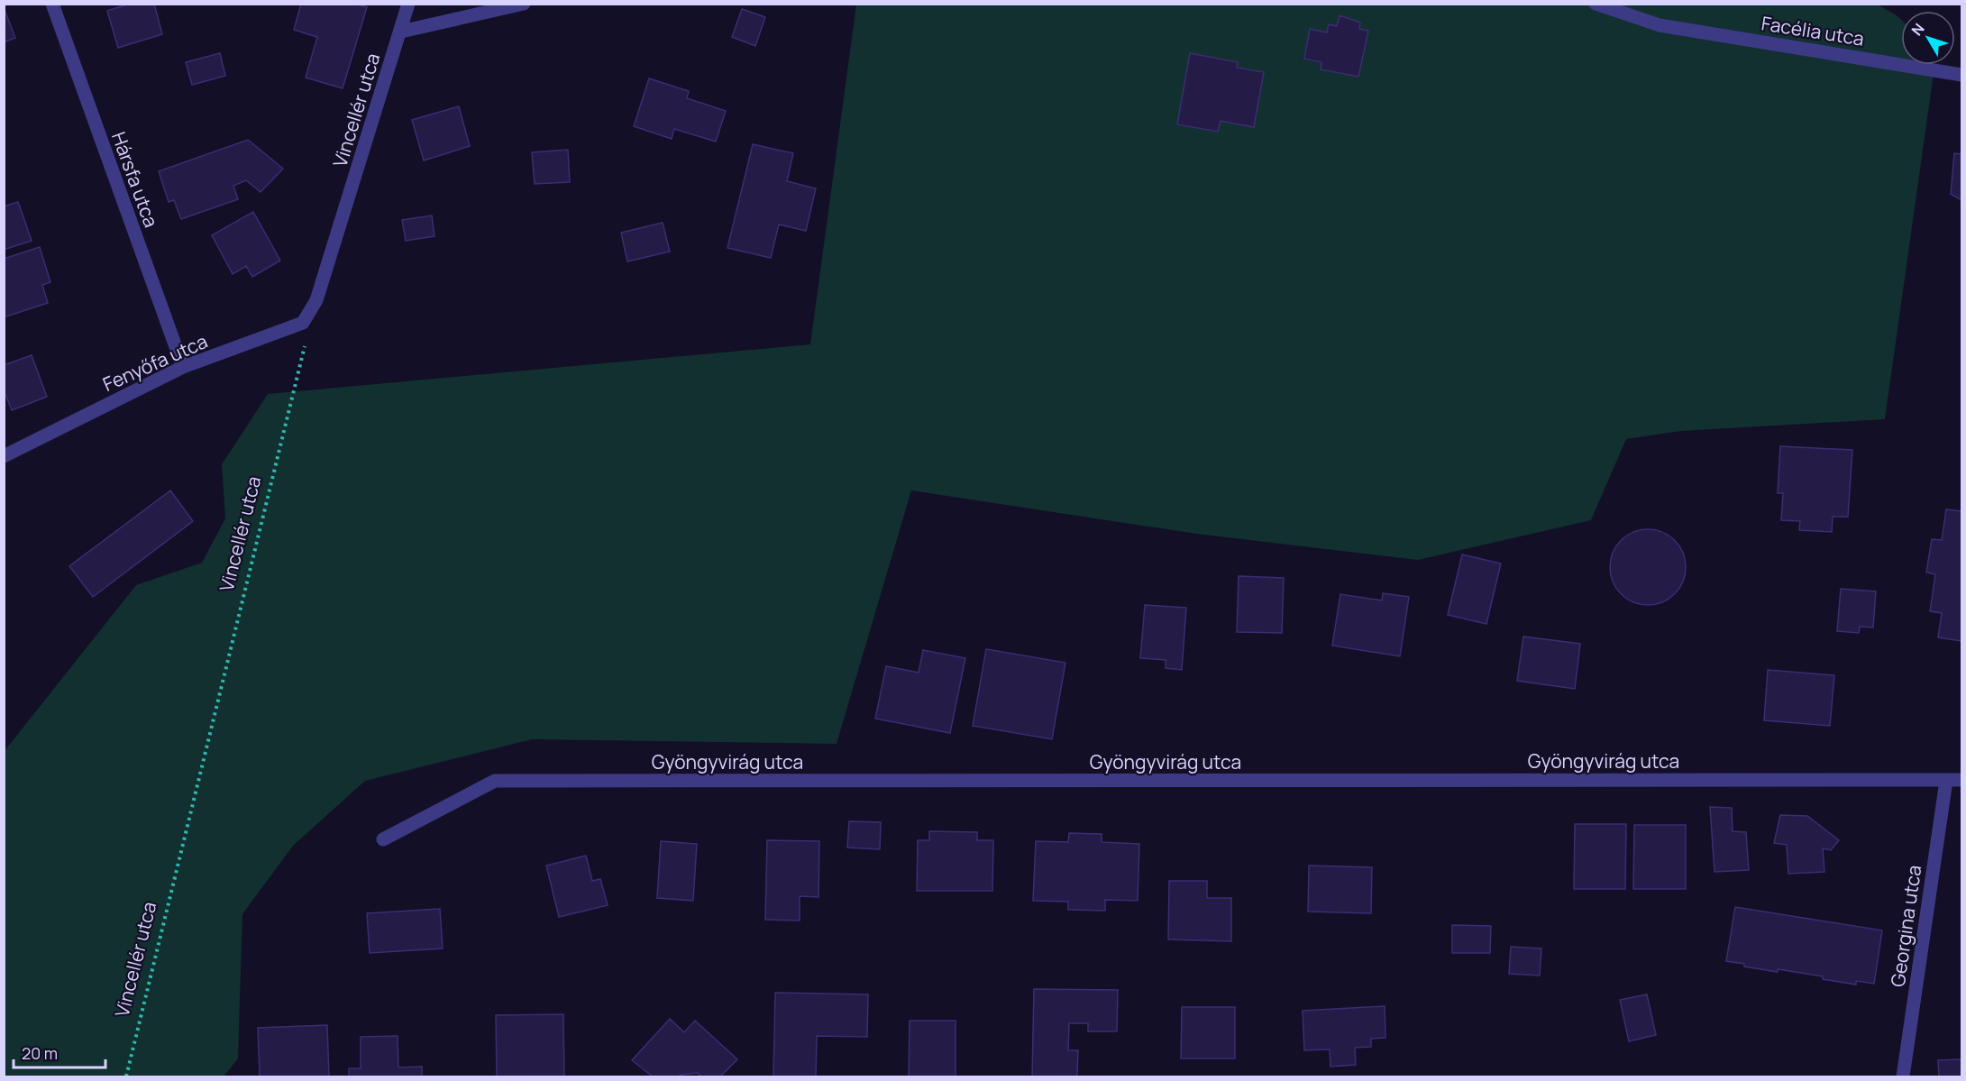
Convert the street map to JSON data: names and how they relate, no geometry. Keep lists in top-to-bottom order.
{
  "streets": {
    "street": [
      "Facélia utca",
      "Vincellér utca",
      "Hársfa utca",
      "Fenyőfa utca",
      "Gyöngyvirág utca",
      "Georgina utca"
    ]
  },
  "crossings": [
    ["Vincellér utca", "Fenyőfa utca"],
    ["Hársfa utca", "Fenyőfa utca"],
    ["Gyöngyvirág utca", "Georgina utca"]
  ],
  "scale_bar": "20 m",
  "north": "top left"
}
